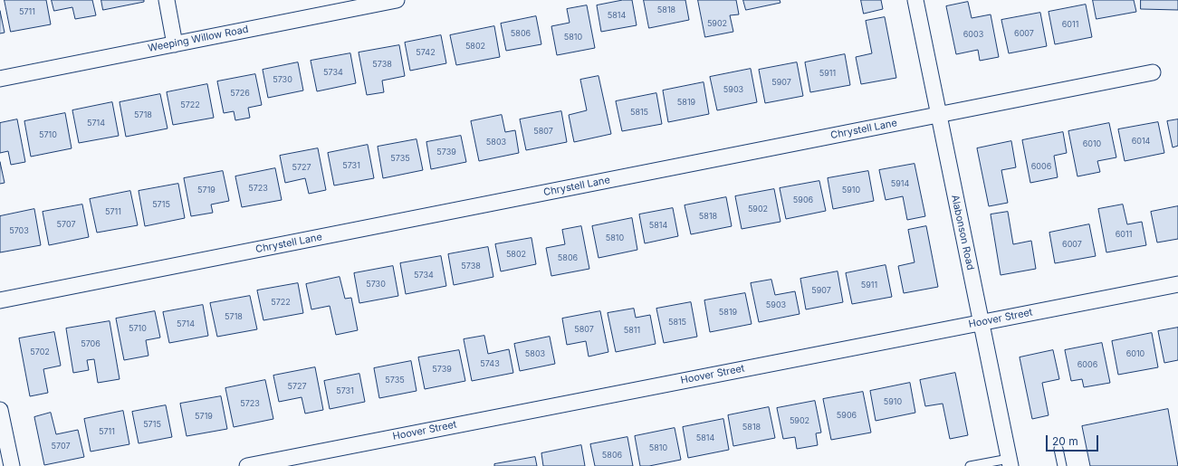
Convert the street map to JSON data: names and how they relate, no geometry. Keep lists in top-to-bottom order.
{
  "streets": {
    "street": [
      "Weeping Willow Road",
      "Chrystell Lane",
      "Alabonson Road",
      "Hoover Street"
    ]
  },
  "crossings": [
    ["Chrystell Lane", "Alabonson Road"],
    ["Alabonson Road", "Hoover Street"]
  ],
  "house_numbers": [
    "5818",
    "5711",
    "5814",
    "5902",
    "6011",
    "5806",
    "6007",
    "6003",
    "5810",
    "5802",
    "5742",
    "5738",
    "5734",
    "5911",
    "5730",
    "5907",
    "5903",
    "5726",
    "5819",
    "5722",
    "5815",
    "5718",
    "5714",
    "5807",
    "5710",
    "6014",
    "5803",
    "6010",
    "5739",
    "5735",
    "5731",
    "6006",
    "5727",
    "5914",
    "5723",
    "5719",
    "5910",
    "5906",
    "5715",
    "5902",
    "5711",
    "5818",
    "5707",
    "5814",
    "5703",
    "6011",
    "5810",
    "6007",
    "5802",
    "5806",
    "5738",
    "5734",
    "5730",
    "5911",
    "5907",
    "5722",
    "5903",
    "5819",
    "5718",
    "5815",
    "5714",
    "5710",
    "5807",
    "5811",
    "5706",
    "5702",
    "5803",
    "6010",
    "5743",
    "6006",
    "5739",
    "5735",
    "5727",
    "5731",
    "5910",
    "5723",
    "5906",
    "5719",
    "5902",
    "5715",
    "5818",
    "5711",
    "5814",
    "5707",
    "5810",
    "5806"
  ],
  "scale_bar": "20 m"
}
